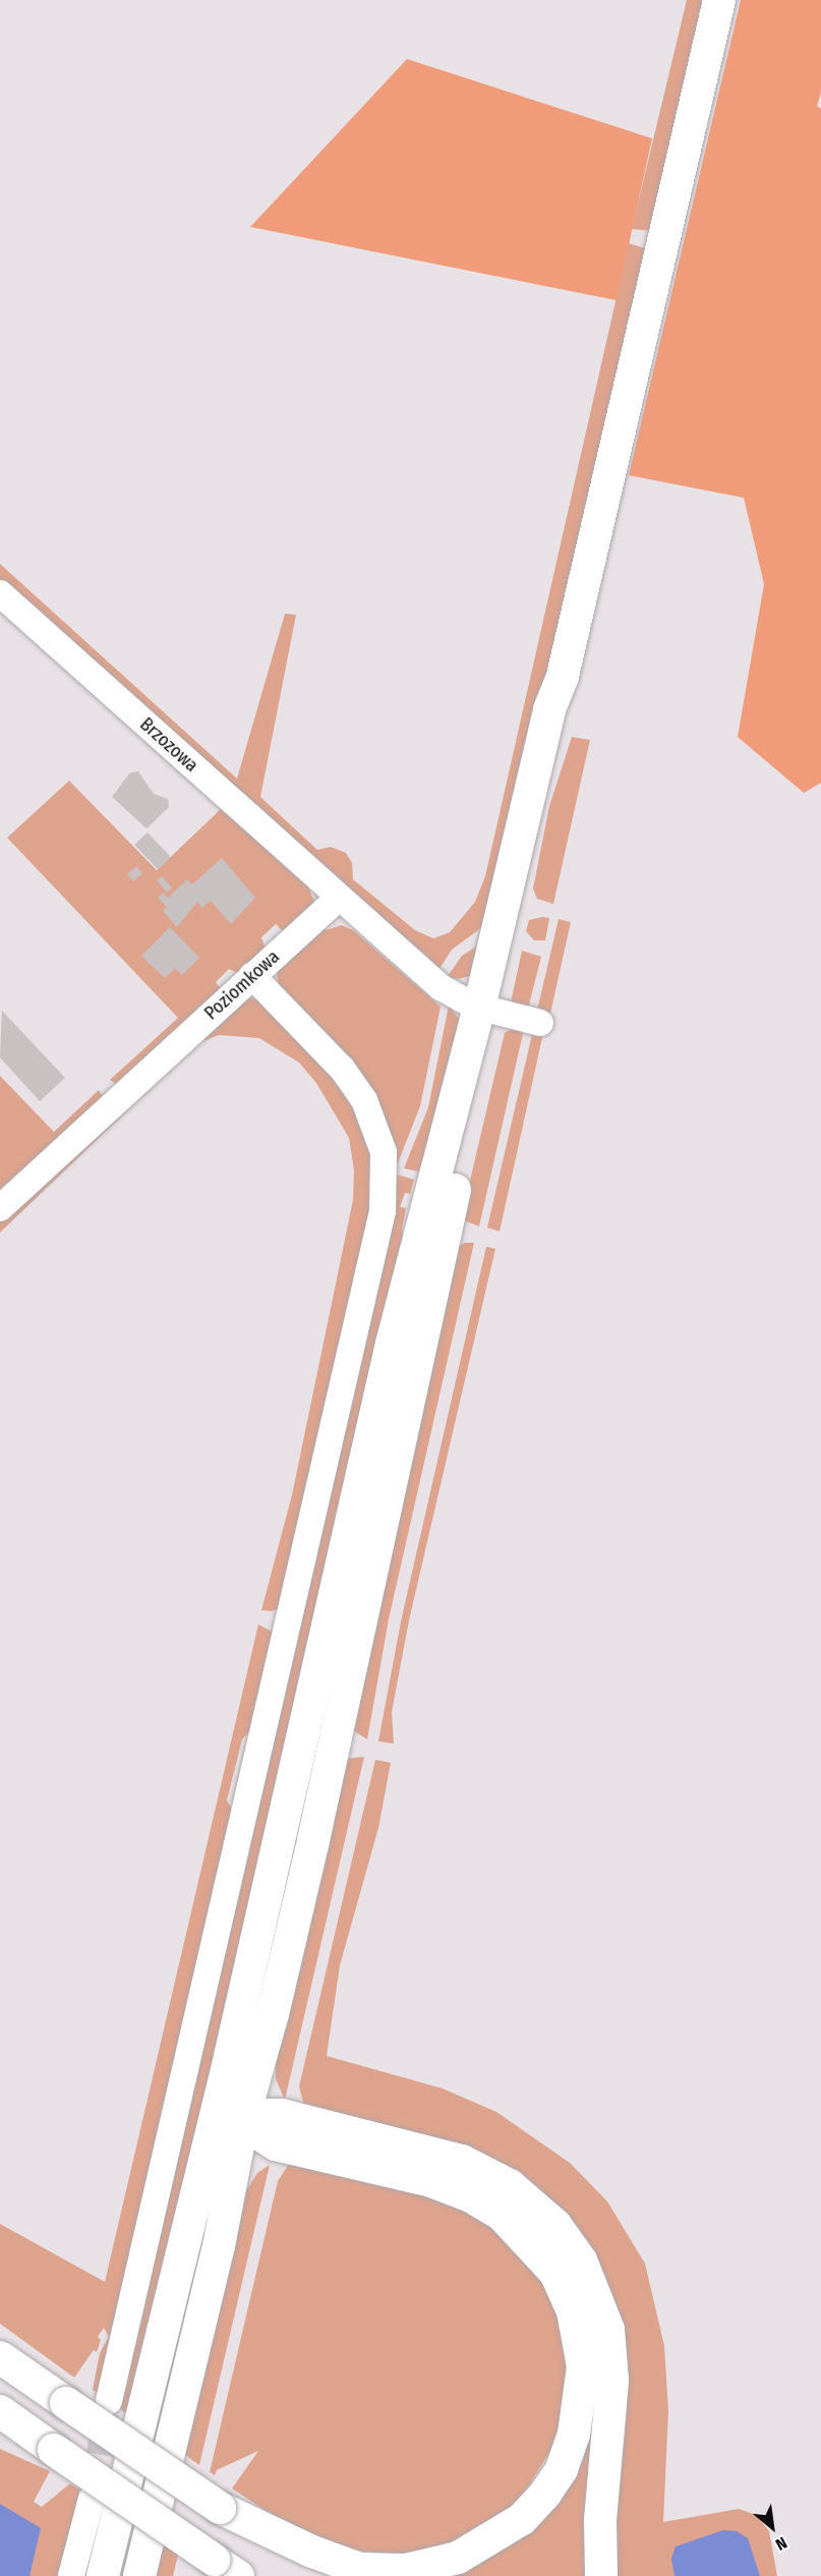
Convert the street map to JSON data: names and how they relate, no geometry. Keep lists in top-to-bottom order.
{
  "streets": {
    "street": ["Brzozowa", "Poziomkowa"]
  },
  "crossings": [
    ["Brzozowa", "Poziomkowa"]
  ],
  "north": "bottom right"
}
